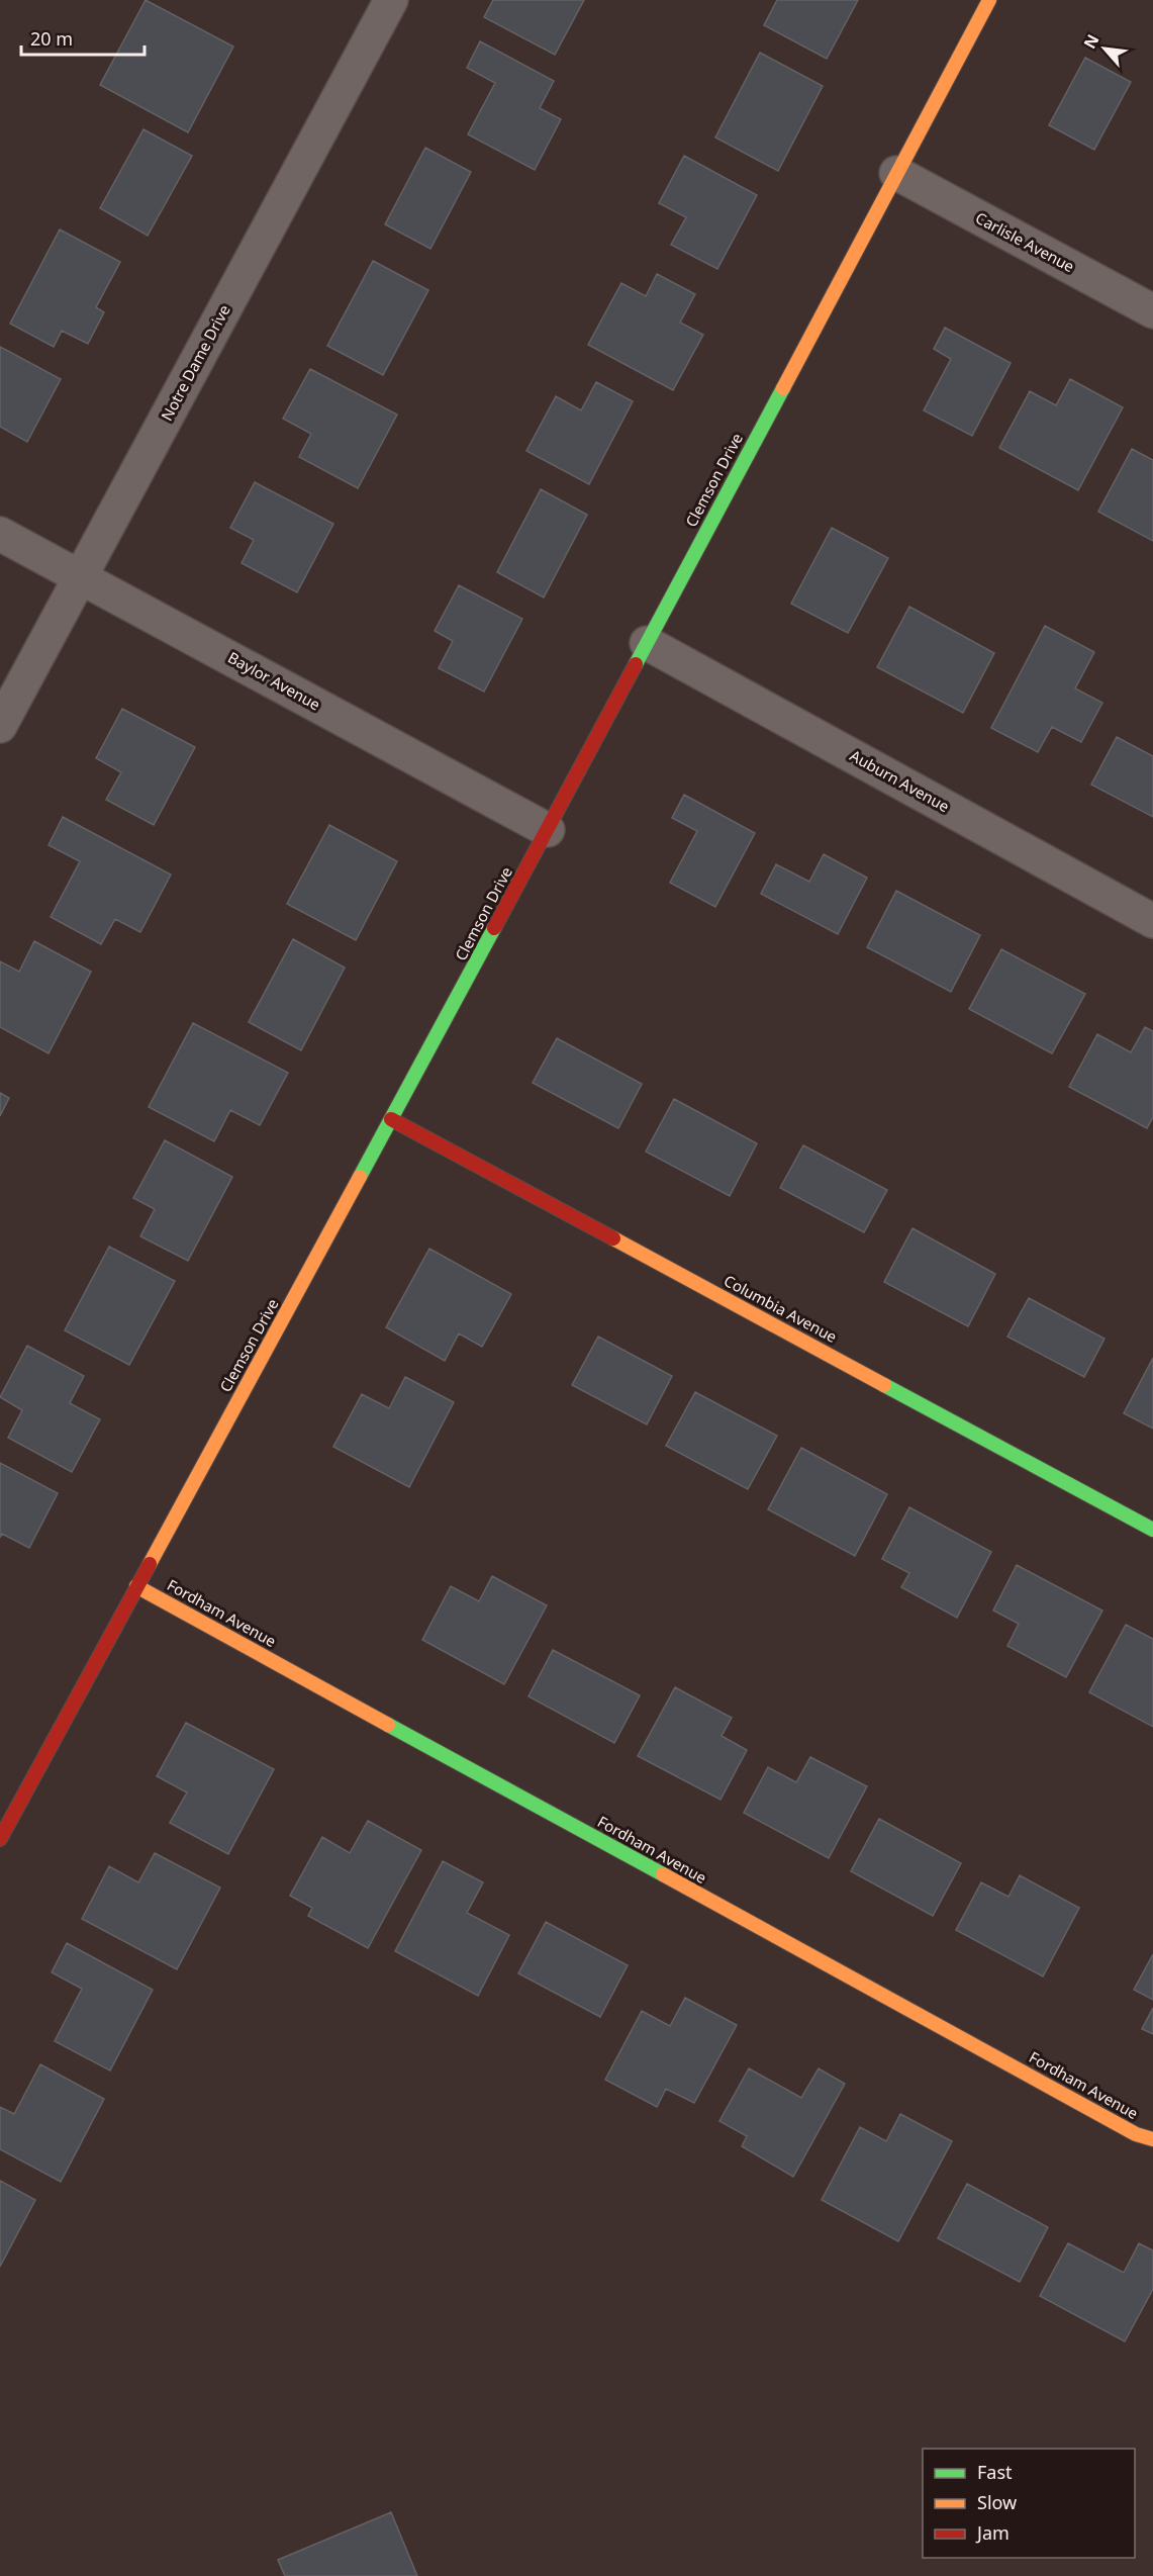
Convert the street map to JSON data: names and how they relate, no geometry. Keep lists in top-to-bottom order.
{
  "streets": {
    "street": [
      "Carlisle Avenue",
      "Notre Dame Drive",
      "Clemson Drive",
      "Baylor Avenue",
      "Auburn Avenue",
      "Columbia Avenue",
      "Fordham Avenue"
    ]
  },
  "crossings": [
    ["Carlisle Avenue", "Clemson Drive"],
    ["Notre Dame Drive", "Baylor Avenue"],
    ["Clemson Drive", "Baylor Avenue"],
    ["Clemson Drive", "Auburn Avenue"],
    ["Clemson Drive", "Columbia Avenue"],
    ["Clemson Drive", "Fordham Avenue"]
  ],
  "legend": ["Fast", "Slow", "Jam"],
  "scale_bar": "20 m",
  "north": "top left"
}
